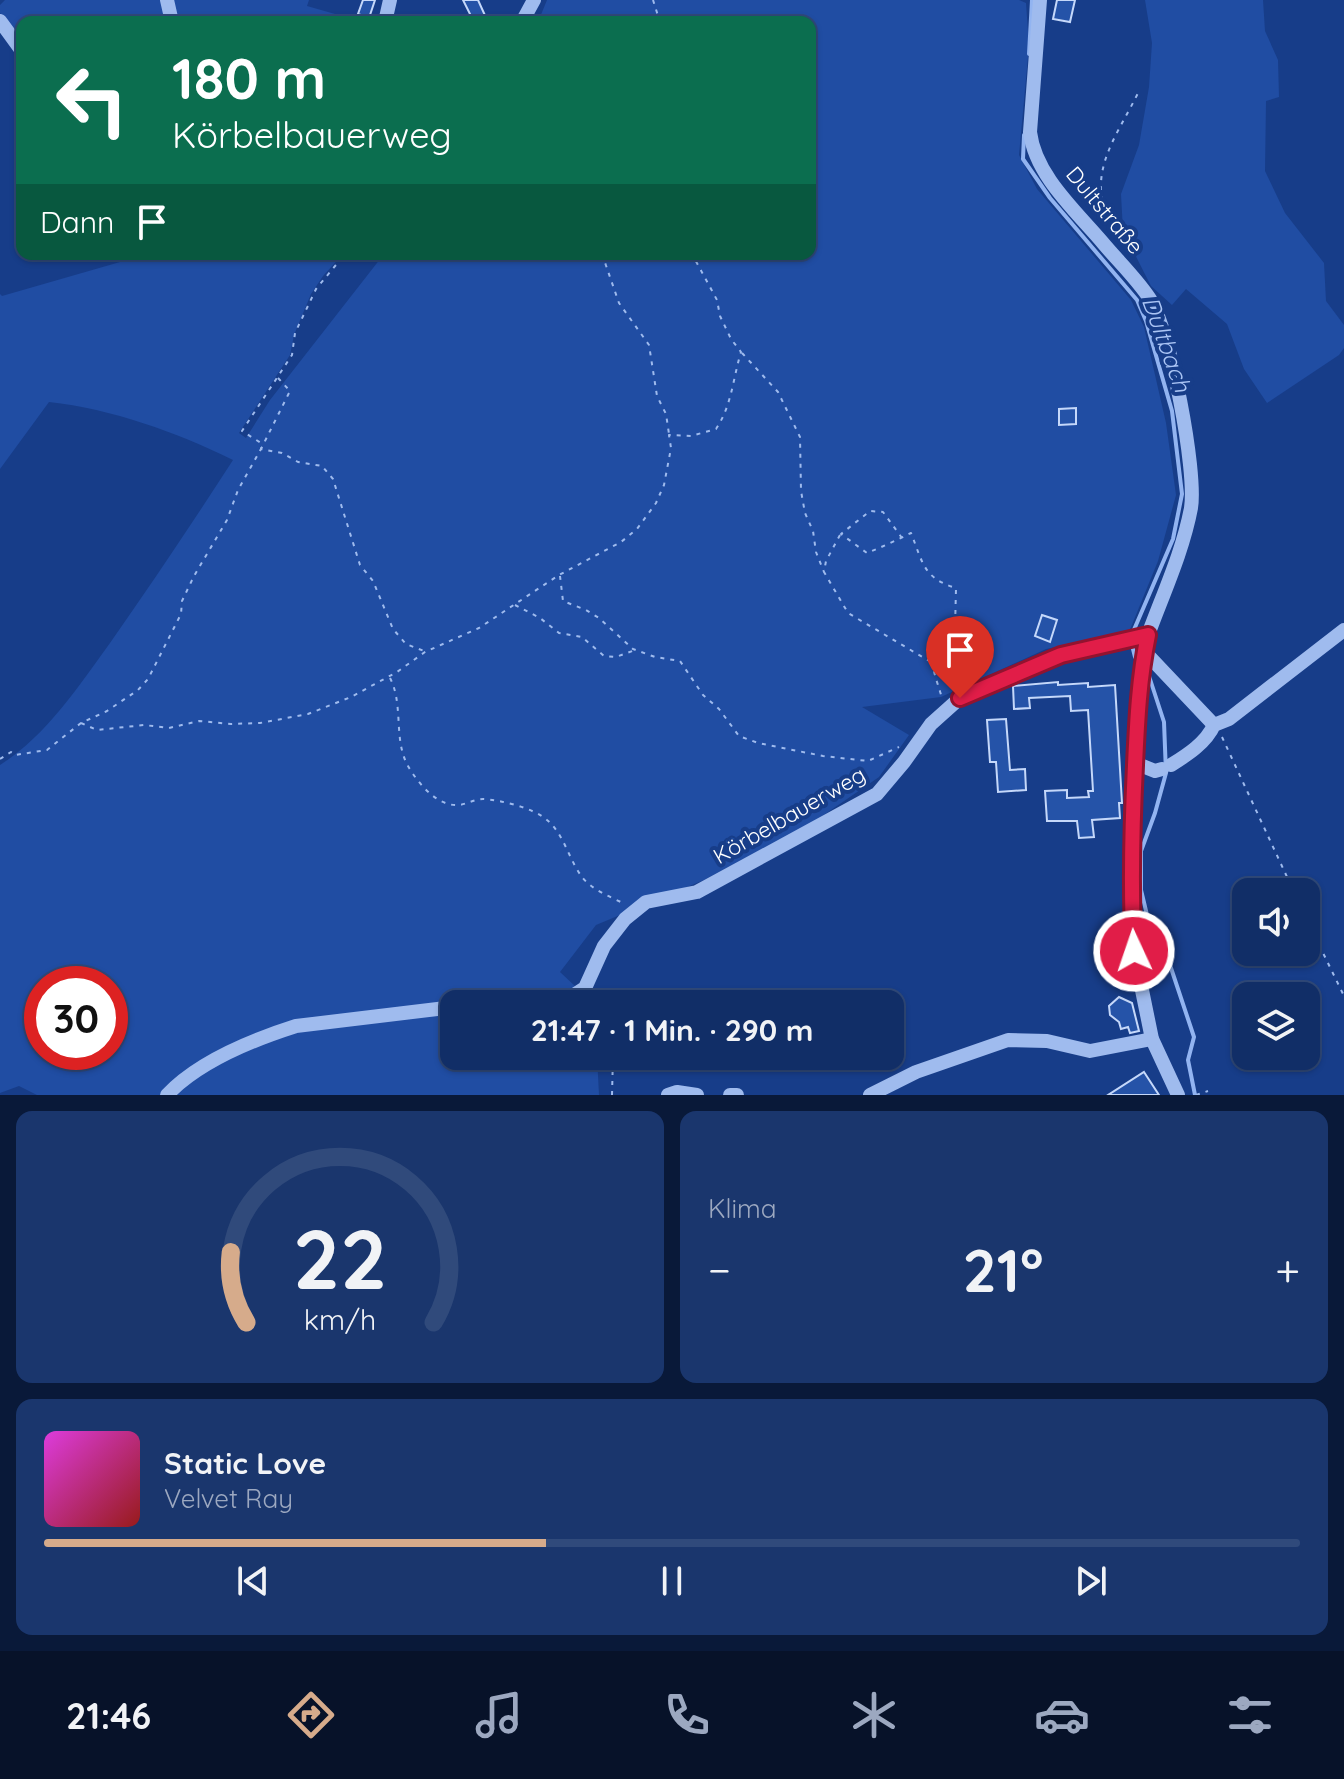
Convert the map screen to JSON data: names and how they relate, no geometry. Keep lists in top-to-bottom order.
{
  "streets": {
    "street": ["Dultstraße", "Körbelbauerweg"]
  },
  "crossings": [
    ["Dultstraße", "Körbelbauerweg"]
  ],
  "water": ["Dultbach"],
  "page": {
    "turn": ["180 m", "Körbelbauerweg"],
    "then": "Dann",
    "limit": "30",
    "trip": "21:47 · 1 Min. · 290 m",
    "tile": "Klima",
    "heat": ["−", "21°", "+"],
    "song": ["Static Love", "Velvet Ray"],
    "tabs": "21:46",
    "gauge": ["22", "km/h"]
  }
}
